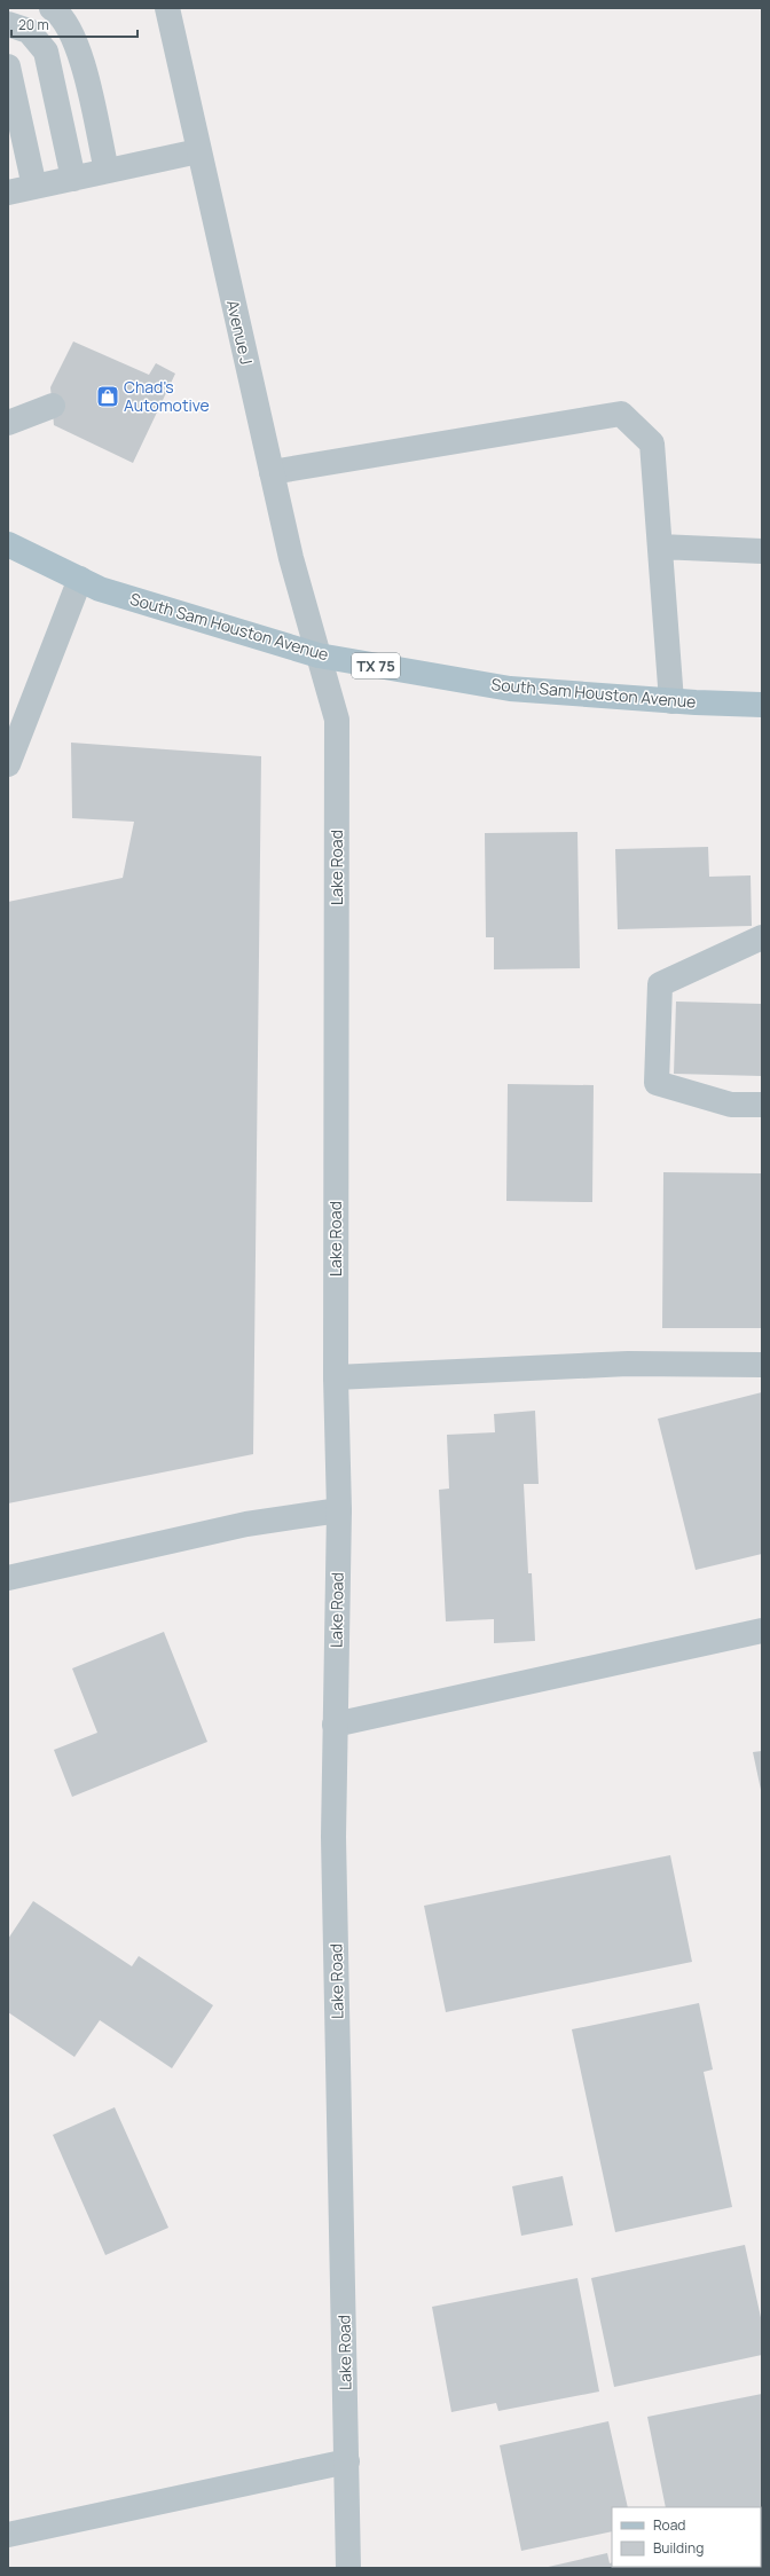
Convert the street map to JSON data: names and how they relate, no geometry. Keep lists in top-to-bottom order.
{
  "streets": {
    "main road": ["South Sam Houston Avenue", "TX 75"],
    "street": ["Avenue J", "Lake Road"]
  },
  "crossings": [
    ["Avenue J", "South Sam Houston Avenue"],
    ["Avenue J", "Lake Road"],
    ["South Sam Houston Avenue", "Lake Road"]
  ],
  "places": {
    "shop": ["Chad's Automotive"]
  },
  "legend": ["Road", "Building"],
  "scale_bar": "20 m"
}
